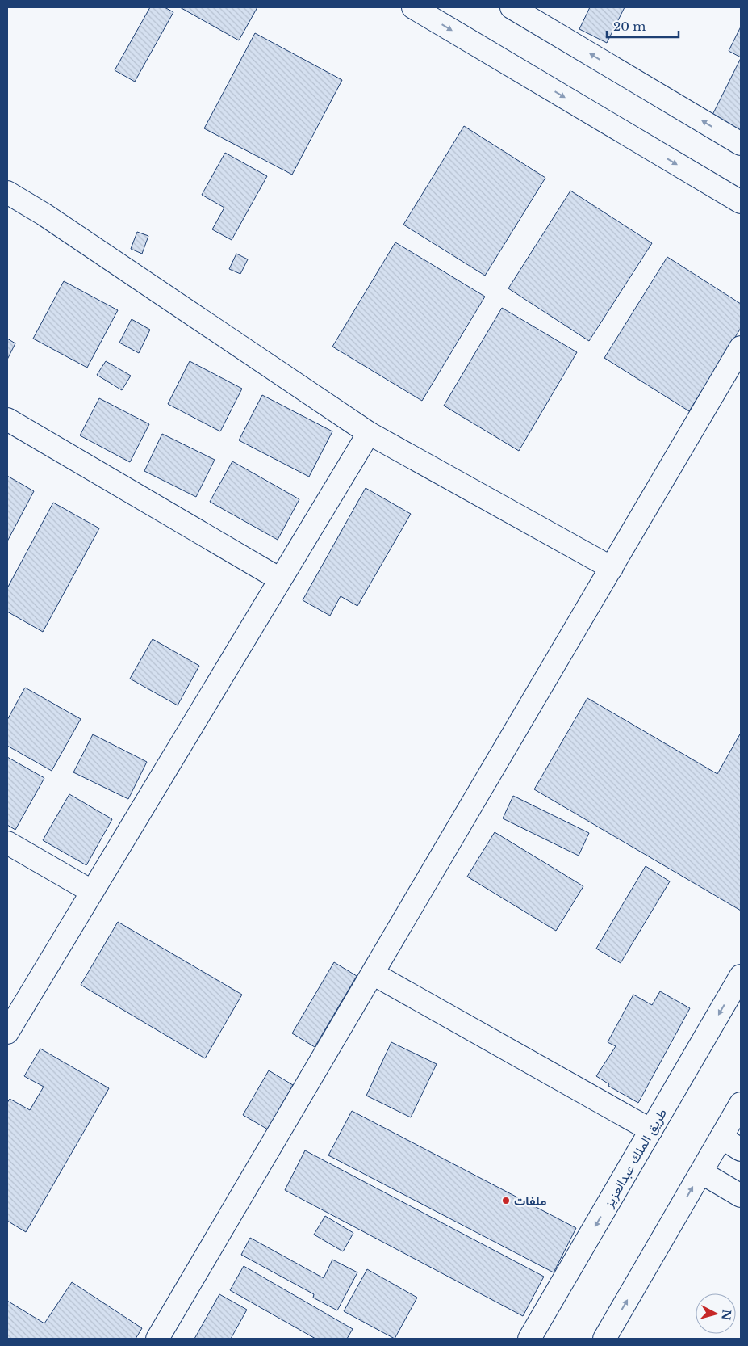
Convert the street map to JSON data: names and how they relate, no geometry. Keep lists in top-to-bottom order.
{
  "streets": {
    "main road": ["طريق الملك عبدالعزيز"]
  },
  "places": ["ملفات"],
  "scale_bar": "20 m",
  "north": "right"
}
